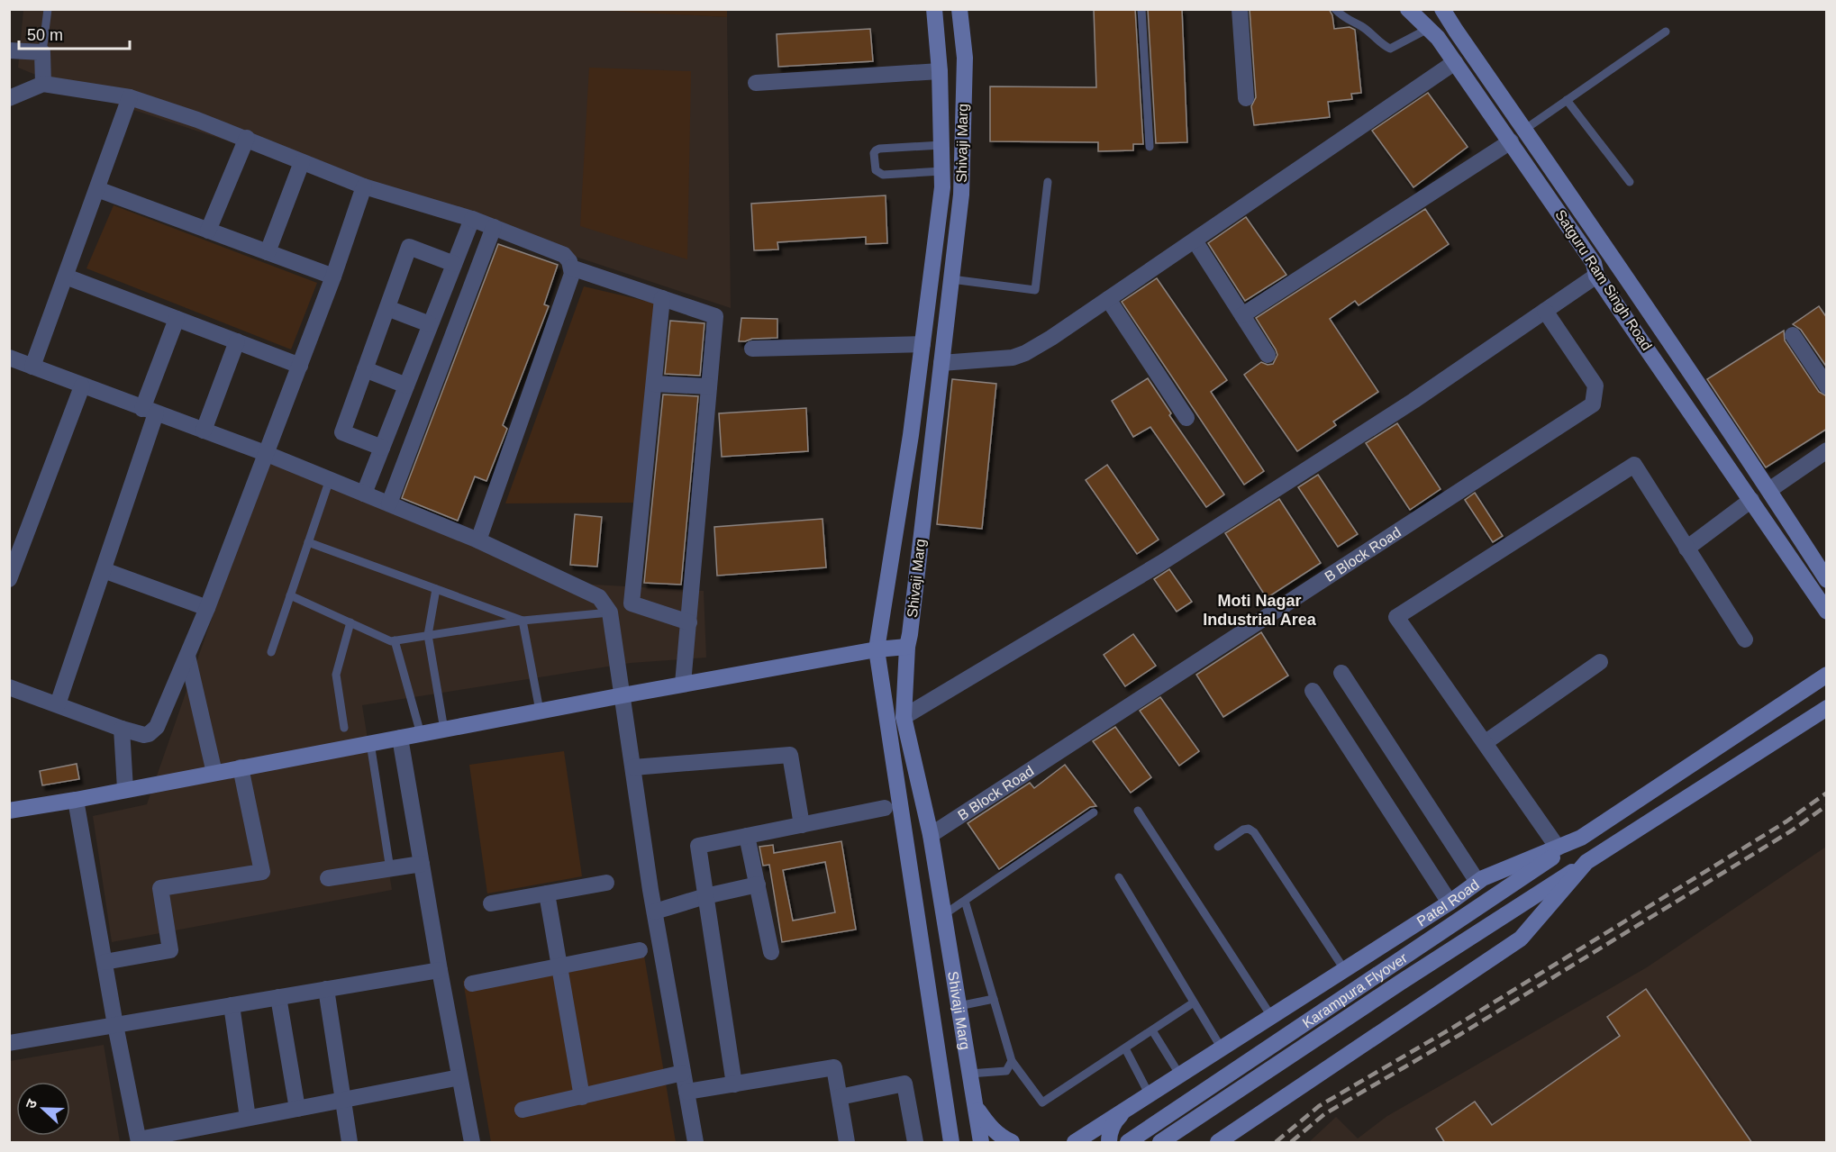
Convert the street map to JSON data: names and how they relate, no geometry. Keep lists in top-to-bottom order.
{
  "streets": {
    "main road": [
      "Shivaji Marg",
      "Satguru Ram Singh Road",
      "Patel Road",
      "Karampura Flyover"
    ],
    "street": ["B Block Road"]
  },
  "crossings": [
    ["Shivaji Marg", "B Block Road"],
    ["Patel Road", "Karampura Flyover"]
  ],
  "districts": ["Moti Nagar Industrial Area"],
  "scale_bar": "50 m",
  "north": "left"
}
